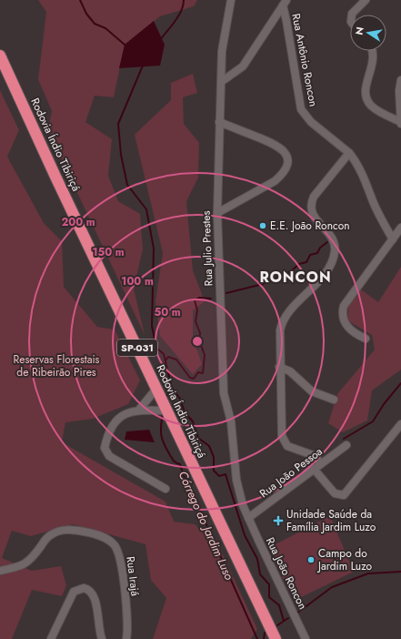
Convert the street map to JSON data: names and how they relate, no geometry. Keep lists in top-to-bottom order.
{
  "streets": {
    "highway": ["Rodovia Índio Tibiriçá", "SP-031"],
    "street": [
      "Rua Antônio Roncon",
      "Rua Julio Prestes",
      "Rua João Pessoa",
      "Rua João Roncon",
      "Rua Irajá"
    ]
  },
  "crossings": [
    ["Rua Julio Prestes", "Rua João Pessoa"],
    ["Rua Julio Prestes", "Rua João Roncon"],
    ["Rua João Pessoa", "Rua João Roncon"]
  ],
  "districts": ["RONCON"],
  "water": ["Córrego do Jardim Luso"],
  "parks": ["Reservas Florestais de Ribeirão Pires"],
  "places": {
    "other": ["E.E. João Roncon", "Campo do Jardim Luzo"],
    "health": ["Unidade Saúde da Família Jardim Luzo"]
  },
  "north": "left",
  "rings": [
    "200 m",
    "150 m",
    "100 m",
    "50 m"
  ]
}
